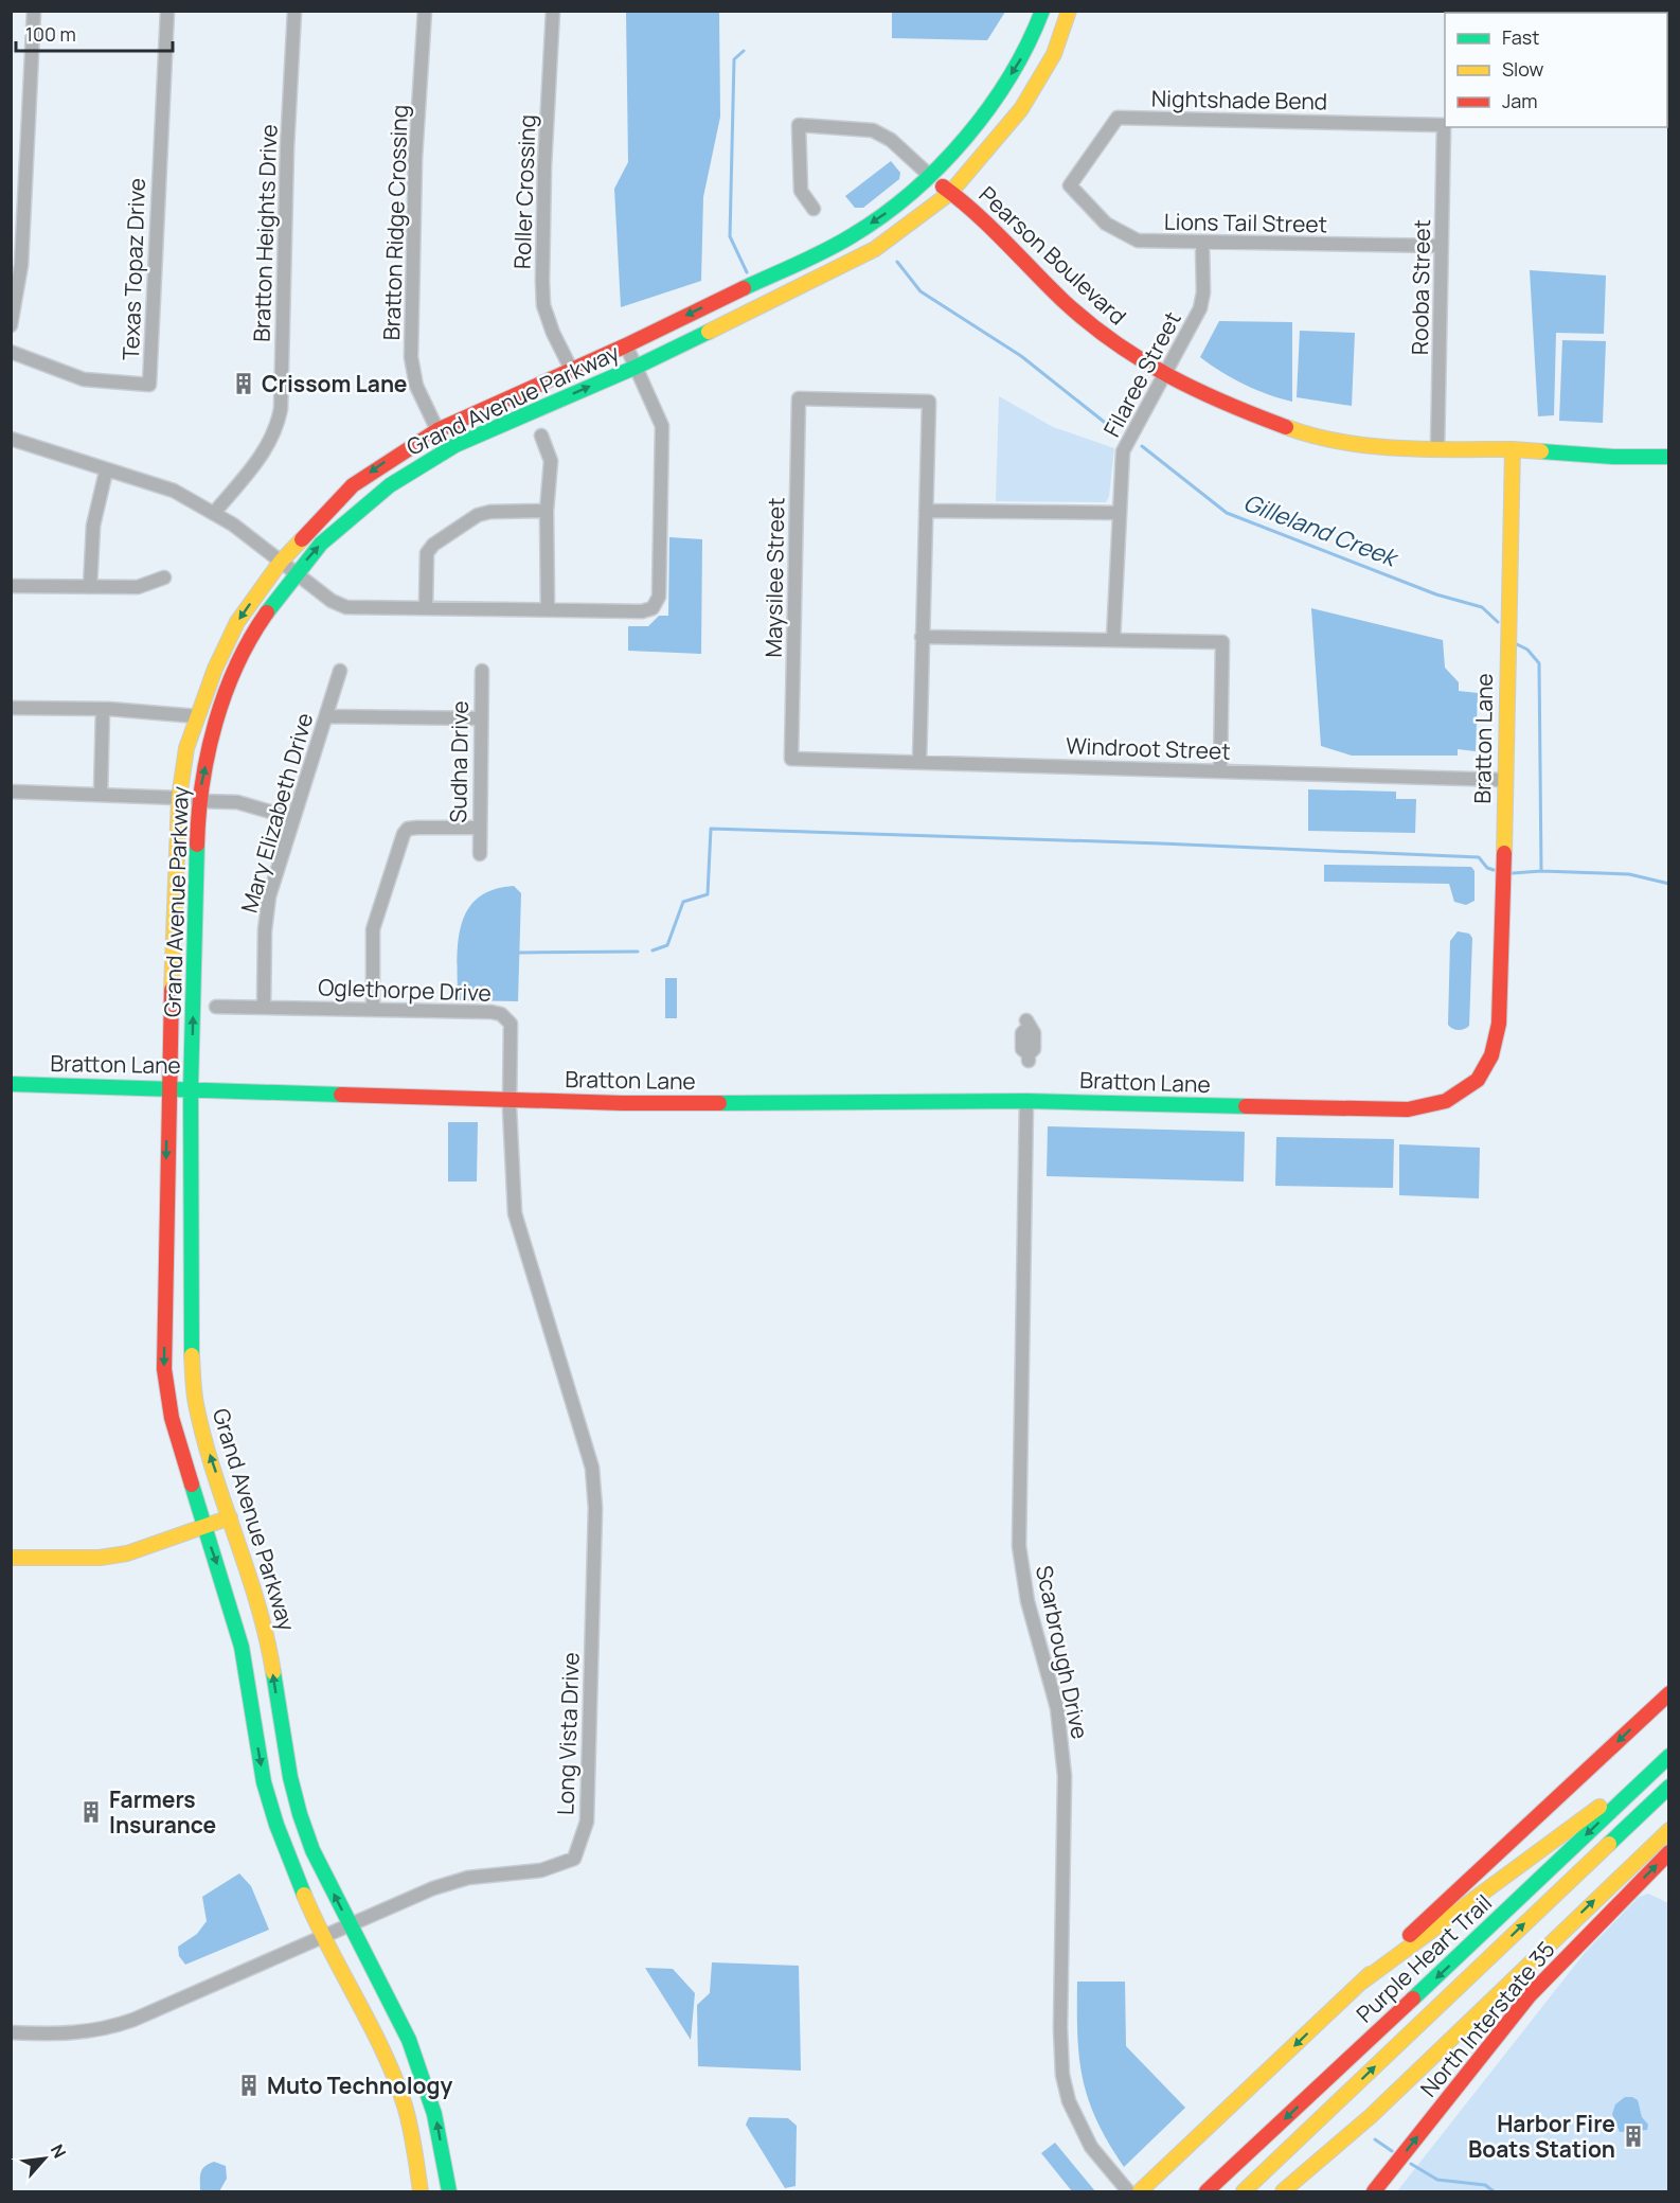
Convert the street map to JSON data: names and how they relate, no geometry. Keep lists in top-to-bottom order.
{
  "streets": {
    "main road": [
      "Pearson Boulevard",
      "Grand Avenue Parkway",
      "Bratton Lane",
      "Purple Heart Trail",
      "North Interstate 35"
    ],
    "street": [
      "Nightshade Bend",
      "Roller Crossing",
      "Bratton Ridge Crossing",
      "Lions Tail Street",
      "Bratton Heights Drive",
      "Texas Topaz Drive",
      "Rooba Street",
      "Filaree Street",
      "Maysilee Street",
      "Windroot Street",
      "Sudha Drive",
      "Mary Elizabeth Drive",
      "Oglethorpe Drive",
      "Scarbrough Drive",
      "Long Vista Drive"
    ]
  },
  "crossings": [
    ["Nightshade Bend", "Lions Tail Street"],
    ["Nightshade Bend", "Rooba Street"],
    ["Roller Crossing", "Grand Avenue Parkway"],
    ["Bratton Ridge Crossing", "Grand Avenue Parkway"],
    ["Lions Tail Street", "Rooba Street"],
    ["Lions Tail Street", "Filaree Street"],
    ["Pearson Boulevard", "Rooba Street"],
    ["Pearson Boulevard", "Filaree Street"],
    ["Pearson Boulevard", "Grand Avenue Parkway"],
    ["Pearson Boulevard", "Bratton Lane"],
    ["Grand Avenue Parkway", "Bratton Lane"],
    ["Grand Avenue Parkway", "Long Vista Drive"],
    ["Maysilee Street", "Windroot Street"],
    ["Bratton Lane", "Windroot Street"],
    ["Bratton Lane", "Oglethorpe Drive"],
    ["Bratton Lane", "Scarbrough Drive"],
    ["Bratton Lane", "Long Vista Drive"],
    ["Mary Elizabeth Drive", "Oglethorpe Drive"],
    ["Oglethorpe Drive", "Long Vista Drive"]
  ],
  "water": ["Gilleland Creek"],
  "places": {
    "building": [
      "Crissom Lane",
      "Farmers Insurance",
      "Muto Technology",
      "Harbor Fire Boats Station"
    ]
  },
  "legend": ["Fast", "Slow", "Jam"],
  "scale_bar": "100 m",
  "north": "top right"
}
